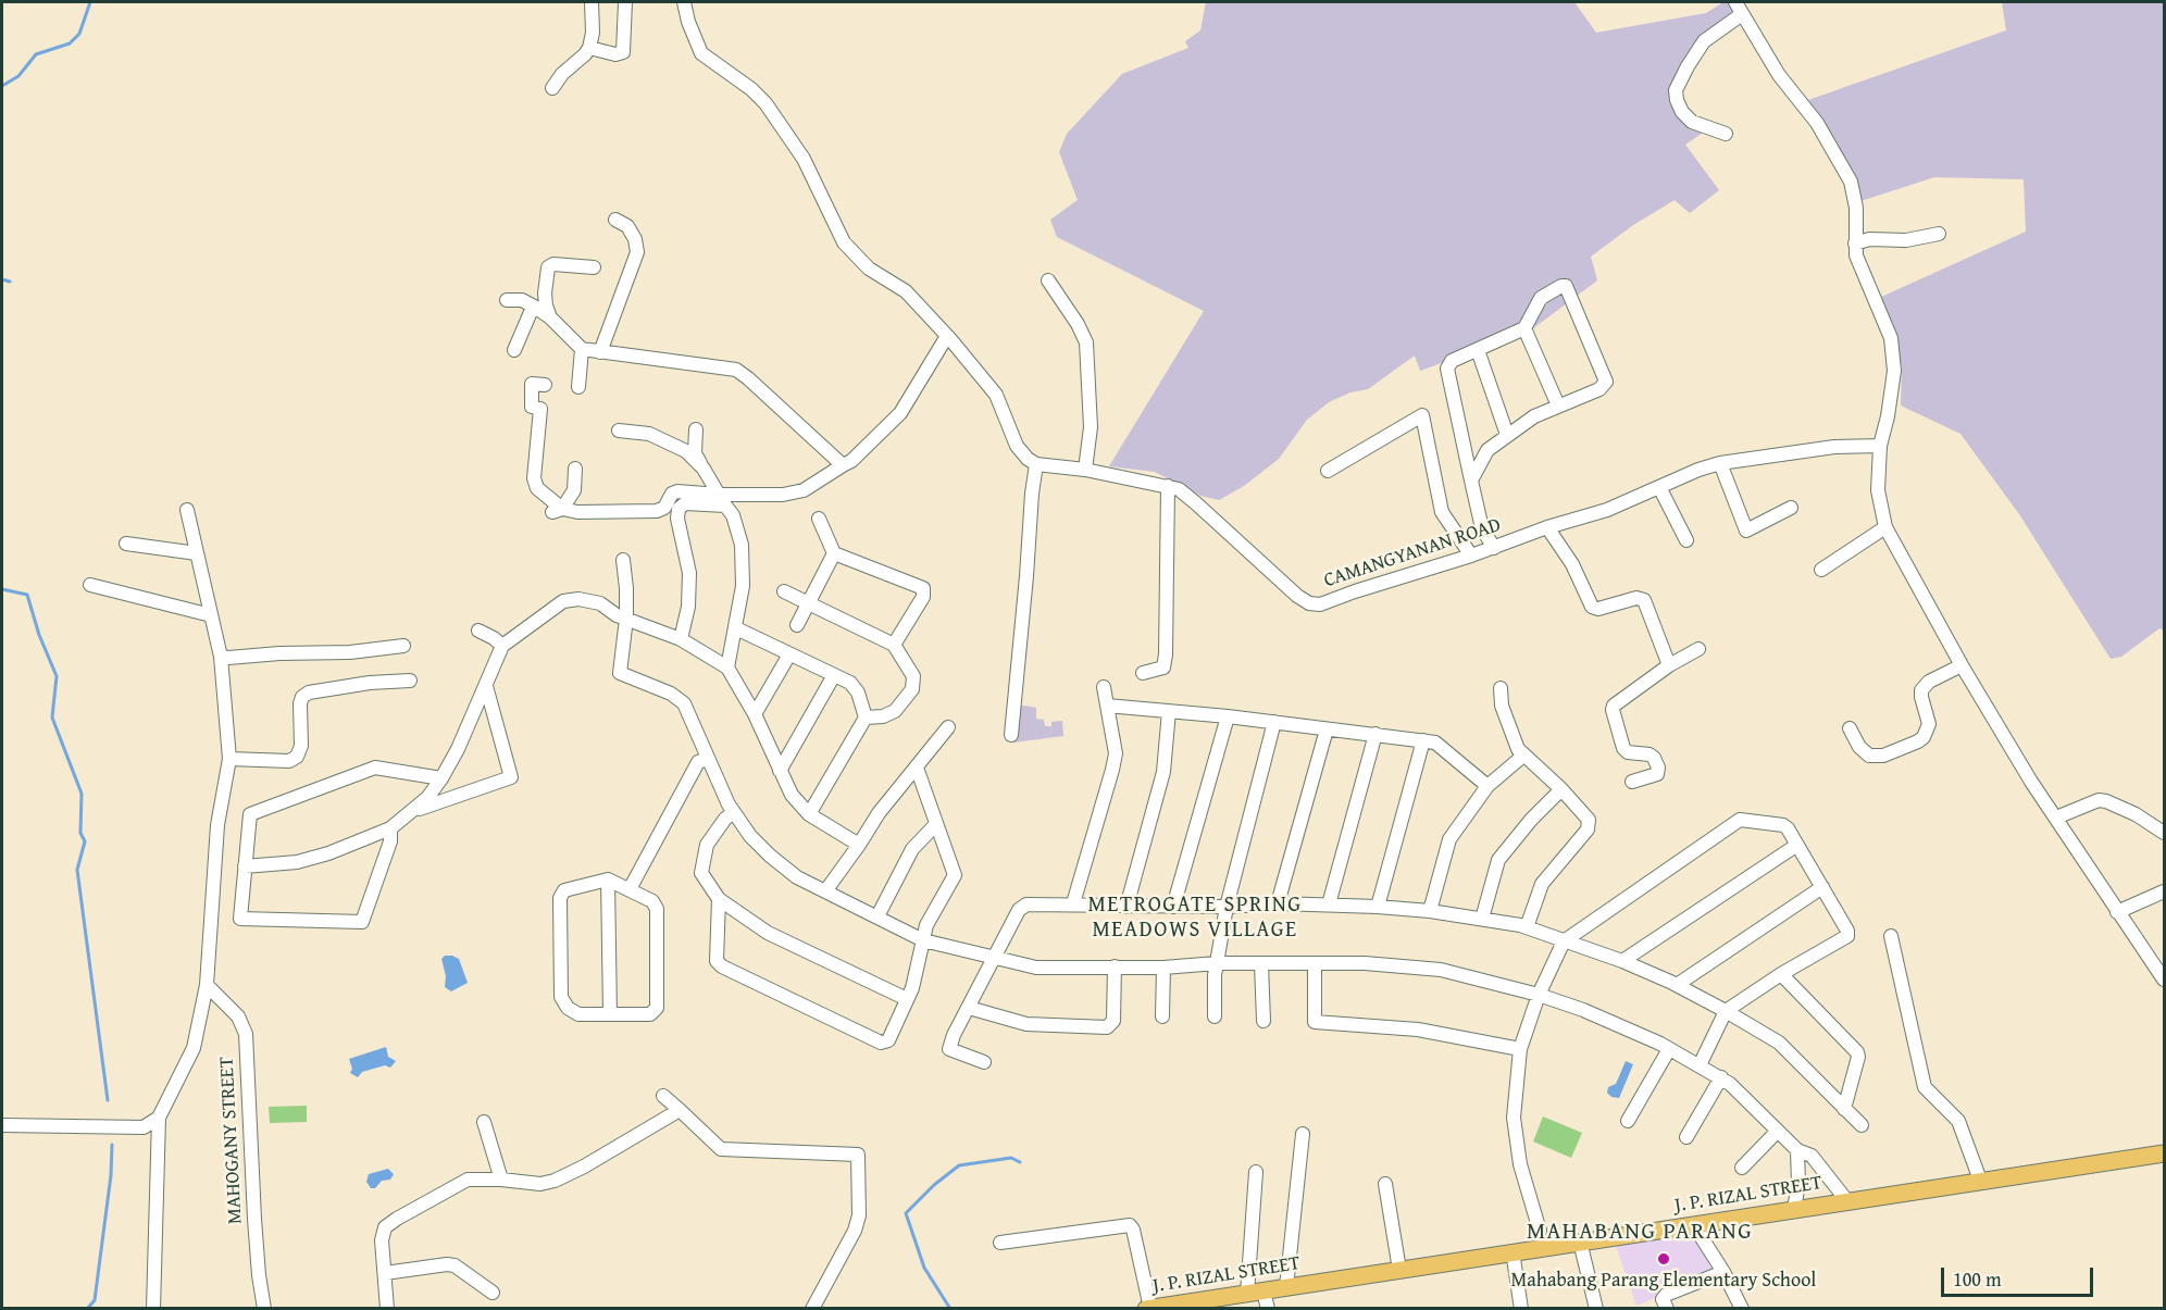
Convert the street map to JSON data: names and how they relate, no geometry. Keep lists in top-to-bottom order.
{
  "streets": {
    "main road": ["J. P. RIZAL STREET"],
    "street": ["CAMANGYANAN ROAD", "MAHOGANY STREET"]
  },
  "districts": ["METROGATE SPRING MEADOWS VILLAGE", "MAHABANG PARANG"],
  "places": ["Mahabang Parang Elementary School"],
  "scale_bar": "100 m"
}
